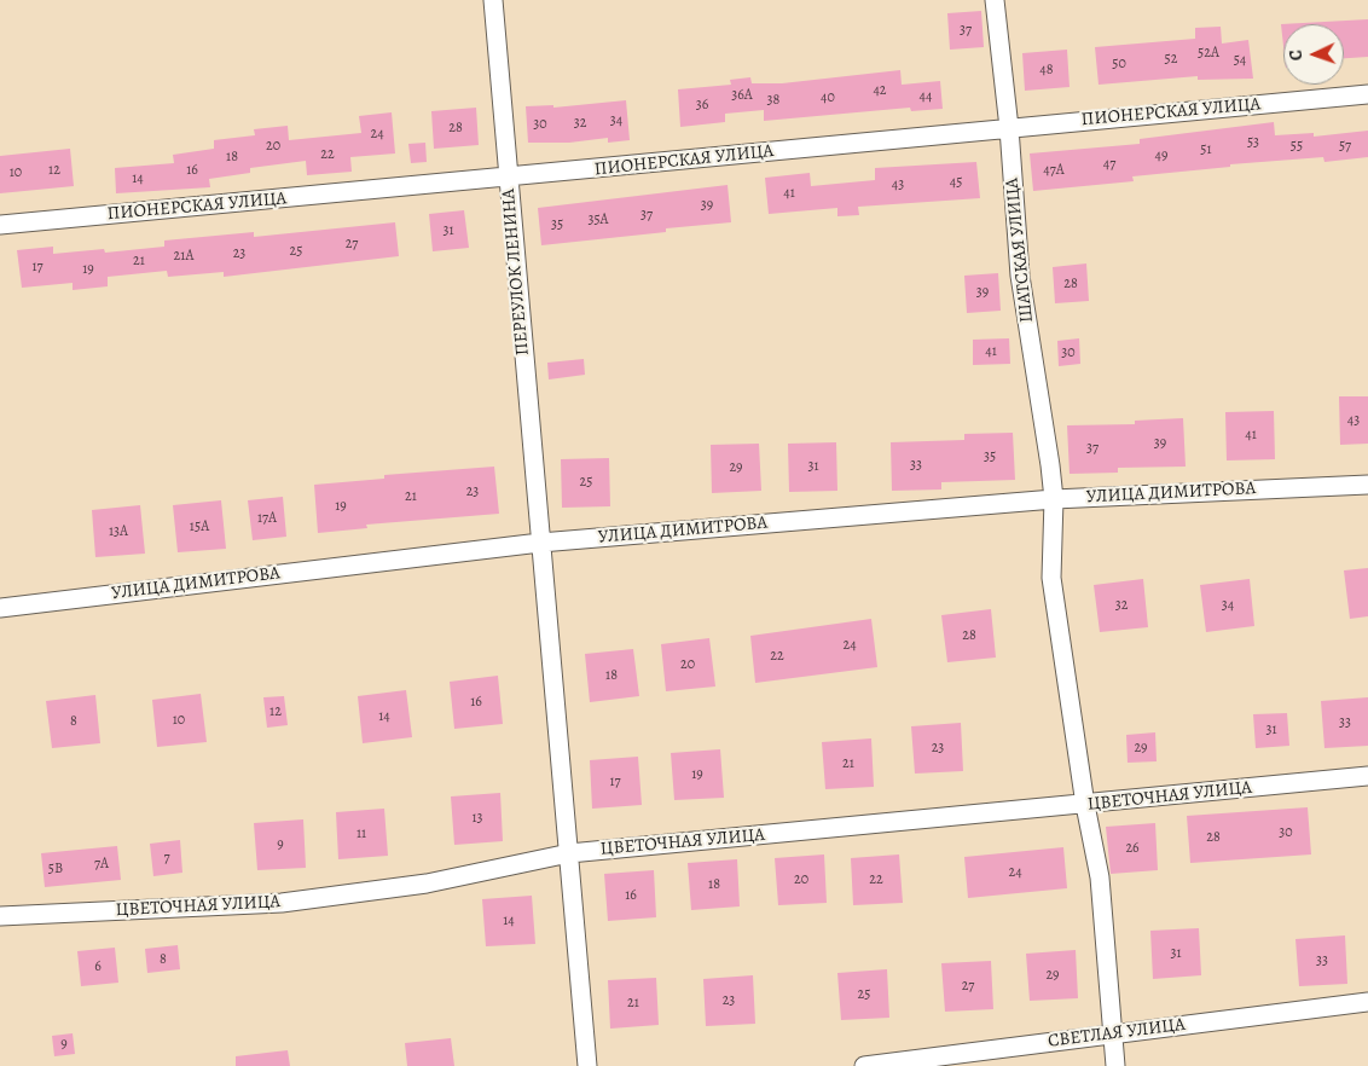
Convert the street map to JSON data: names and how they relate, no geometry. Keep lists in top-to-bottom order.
{
  "streets": {
    "street": [
      "ПИОНЕРСКАЯ УЛИЦА",
      "ШАТСКАЯ УЛИЦА",
      "ПЕРЕУЛОК ЛЕНИНА",
      "УЛИЦА ДИМИТРОВА",
      "ЦВЕТОЧНАЯ УЛИЦА",
      "СВЕТЛАЯ УЛИЦА"
    ]
  },
  "crossings": [
    ["ПИОНЕРСКАЯ УЛИЦА", "ШАТСКАЯ УЛИЦА"],
    ["ПИОНЕРСКАЯ УЛИЦА", "ПЕРЕУЛОК ЛЕНИНА"],
    ["ШАТСКАЯ УЛИЦА", "УЛИЦА ДИМИТРОВА"],
    ["ШАТСКАЯ УЛИЦА", "ЦВЕТОЧНАЯ УЛИЦА"],
    ["ШАТСКАЯ УЛИЦА", "СВЕТЛАЯ УЛИЦА"],
    ["ПЕРЕУЛОК ЛЕНИНА", "УЛИЦА ДИМИТРОВА"],
    ["ПЕРЕУЛОК ЛЕНИНА", "ЦВЕТОЧНАЯ УЛИЦА"]
  ],
  "house_numbers": [
    "37",
    "52А",
    "52",
    "54",
    "50",
    "48",
    "42",
    "36А",
    "44",
    "40",
    "38",
    "36",
    "34",
    "32",
    "30",
    "28",
    "24",
    "53",
    "20",
    "55",
    "57",
    "51",
    "22",
    "49",
    "18",
    "47",
    "12",
    "16",
    "47А",
    "10",
    "14",
    "45",
    "43",
    "41",
    "39",
    "37",
    "35А",
    "35",
    "31",
    "27",
    "25",
    "23",
    "21А",
    "21",
    "17",
    "19",
    "28",
    "39",
    "41",
    "30",
    "43",
    "41",
    "39",
    "37",
    "35",
    "33",
    "31",
    "29",
    "25",
    "23",
    "21",
    "19",
    "17А",
    "15А",
    "13А",
    "32",
    "34",
    "28",
    "24",
    "22",
    "20",
    "18",
    "16",
    "12",
    "14",
    "10",
    "8",
    "33",
    "31",
    "23",
    "29",
    "21",
    "19",
    "17",
    "13",
    "30",
    "11",
    "28",
    "9",
    "26",
    "7",
    "7А",
    "5В",
    "24",
    "20",
    "22",
    "18",
    "16",
    "14",
    "31",
    "8",
    "33",
    "6",
    "29",
    "27",
    "25",
    "23",
    "21",
    "9"
  ],
  "north": "left"
}
